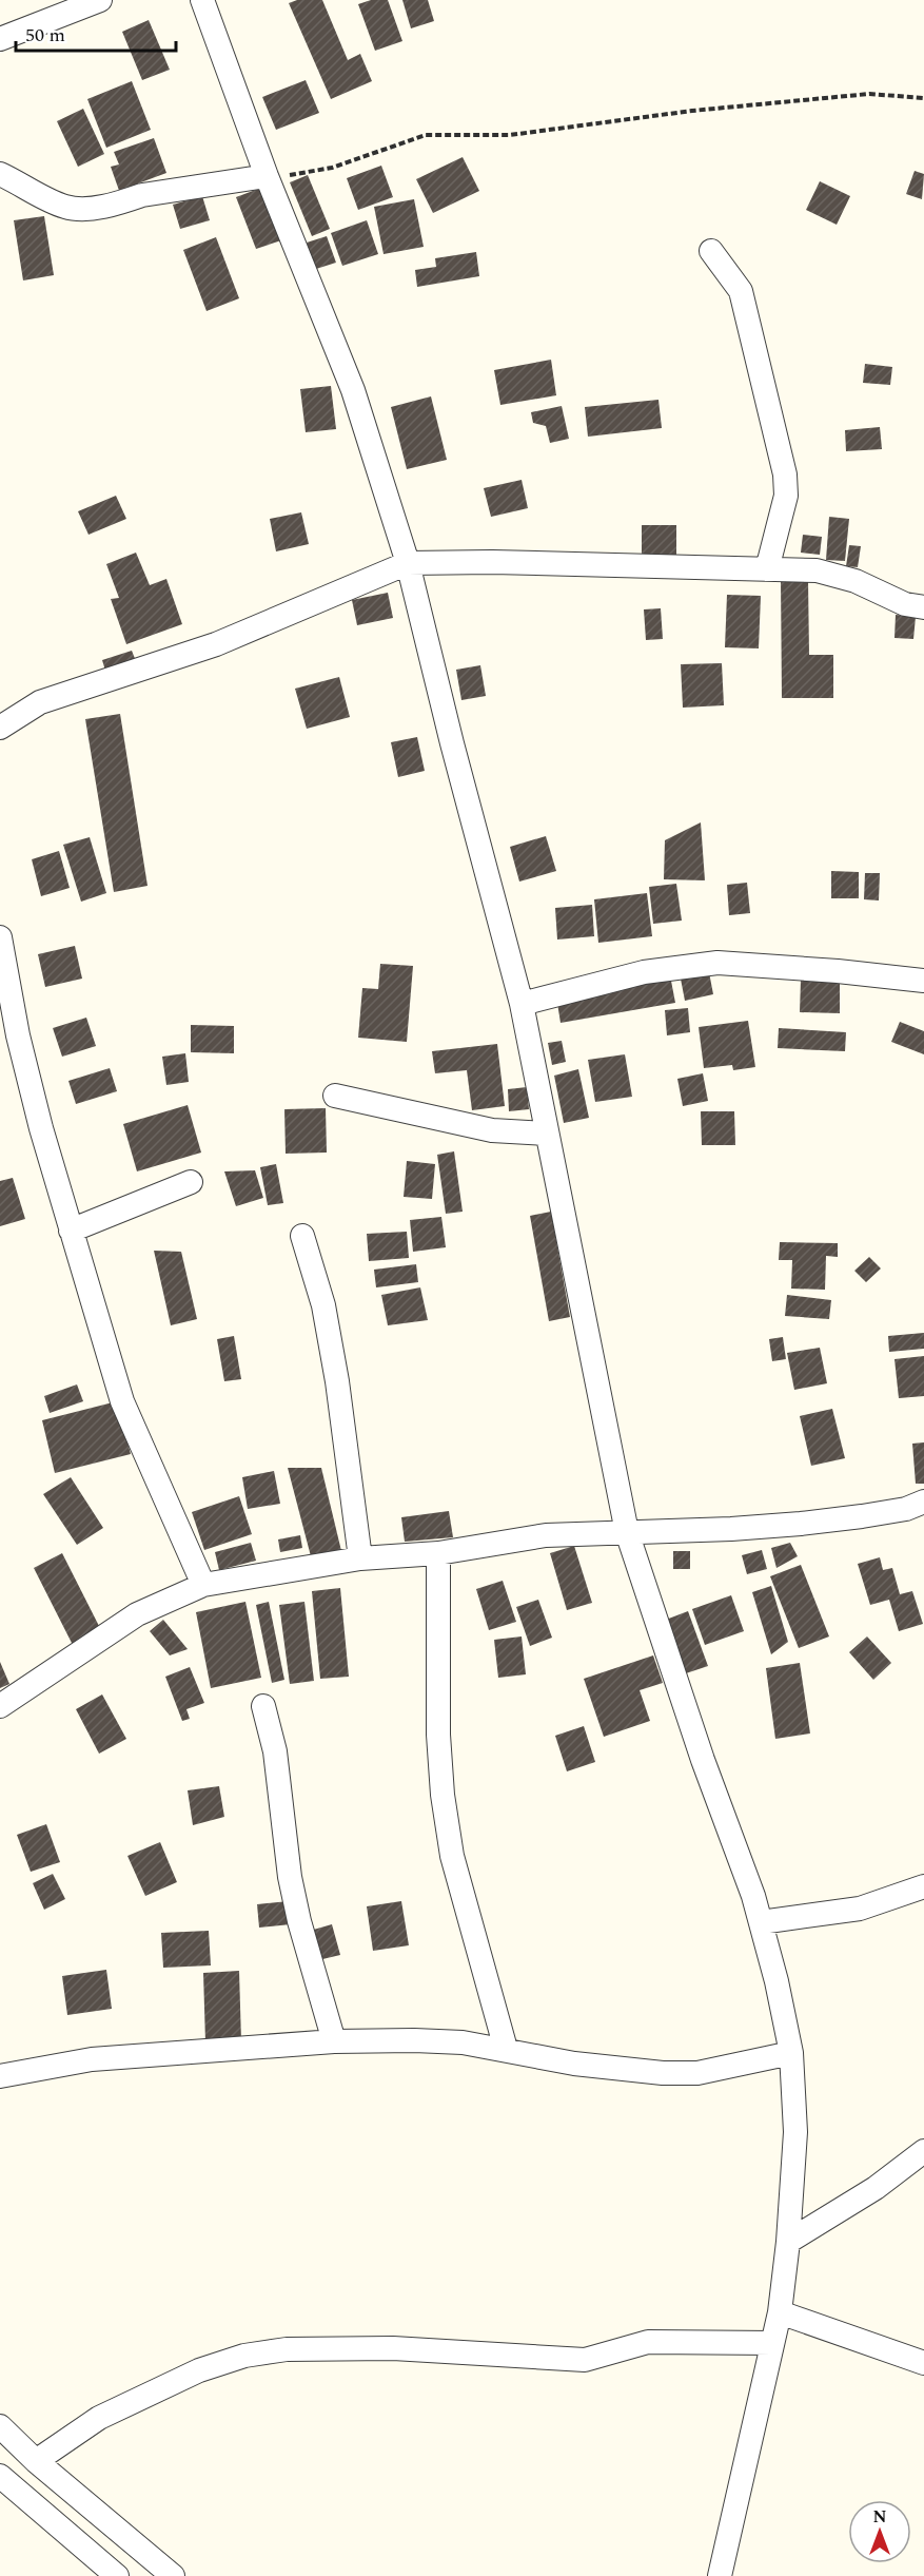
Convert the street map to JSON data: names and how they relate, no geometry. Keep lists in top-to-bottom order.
{
  "scale_bar": "50 m",
  "north": "top"
}
